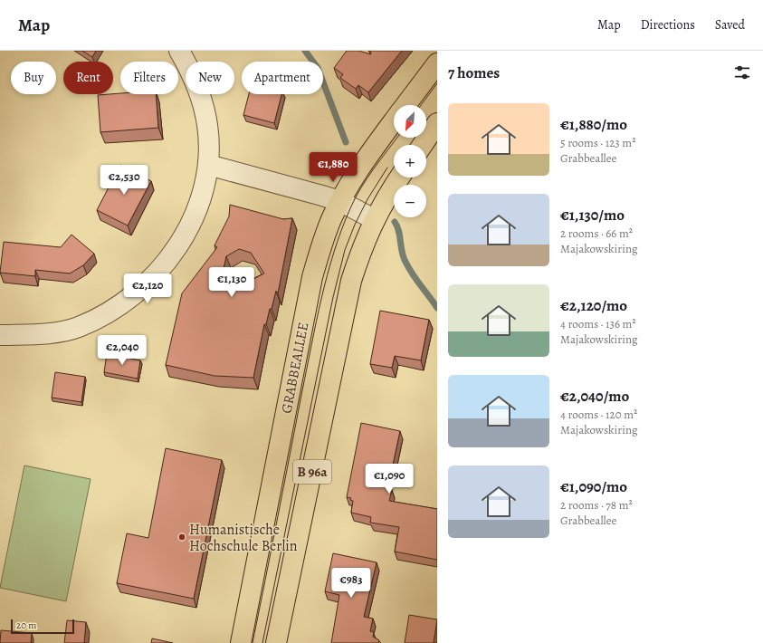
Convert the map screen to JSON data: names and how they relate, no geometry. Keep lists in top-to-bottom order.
{
  "streets": {
    "main road": ["GRABBEALLEE", "B 96a"]
  },
  "places": ["Humanistische Hochschule Berlin"],
  "scale_bar": "20 m",
  "north": "bottom left",
  "page": {
    "header": "Map",
    "nav": ["Map", "Directions", "Saved"],
    "heading": "7 homes",
    "chip": [
      "Buy",
      "Rent",
      "Filters",
      "New",
      "Apartment"
    ],
    "list": [
      {
        "name": "€1,880/mo",
        "note": "5 rooms · 123 m² · Grabbeallee"
      },
      {
        "name": "€1,130/mo",
        "note": "2 rooms · 66 m² · Majakowskiring"
      },
      {
        "name": "€2,120/mo",
        "note": "4 rooms · 136 m² · Majakowskiring"
      },
      {
        "name": "€2,040/mo",
        "note": "4 rooms · 120 m² · Majakowskiring"
      },
      {
        "name": "€1,090/mo",
        "note": "2 rooms · 78 m² · Grabbeallee"
      }
    ],
    "map_buttons": ["+", "−"],
    "price": [
      "€1,880",
      "€2,530",
      "€1,130",
      "€2,120",
      "€2,040",
      "€1,090",
      "€983"
    ],
    "scale": "20 m"
  }
}
